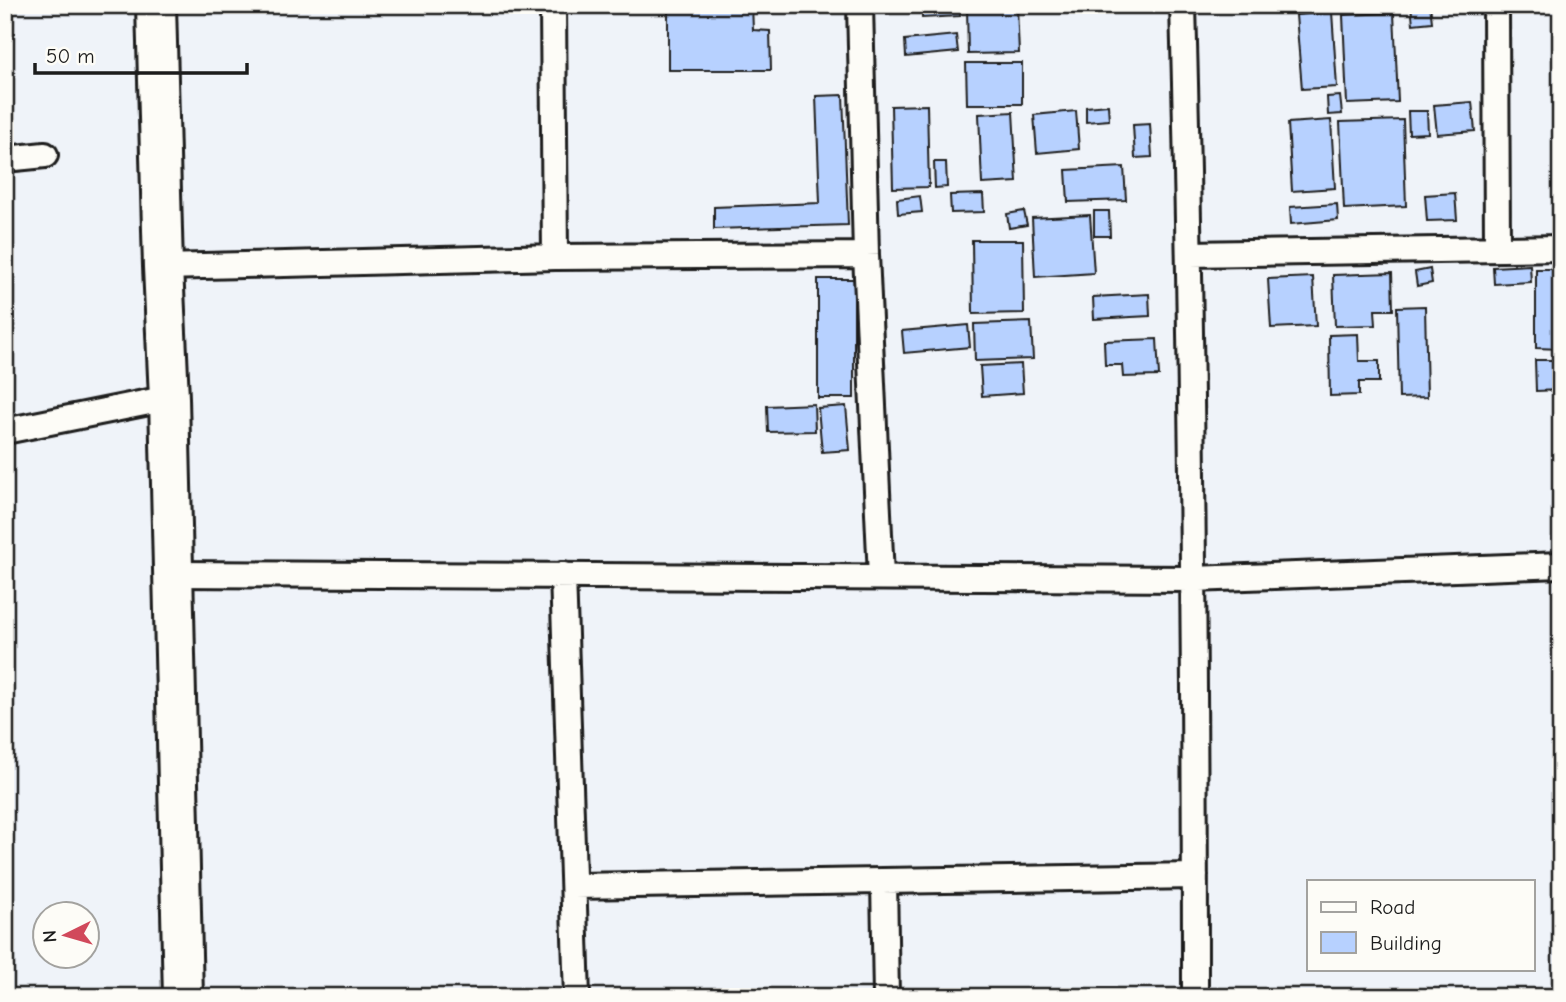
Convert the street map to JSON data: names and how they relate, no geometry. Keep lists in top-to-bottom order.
{
  "legend": ["Road", "Building"],
  "scale_bar": "50 m",
  "north": "left"
}
